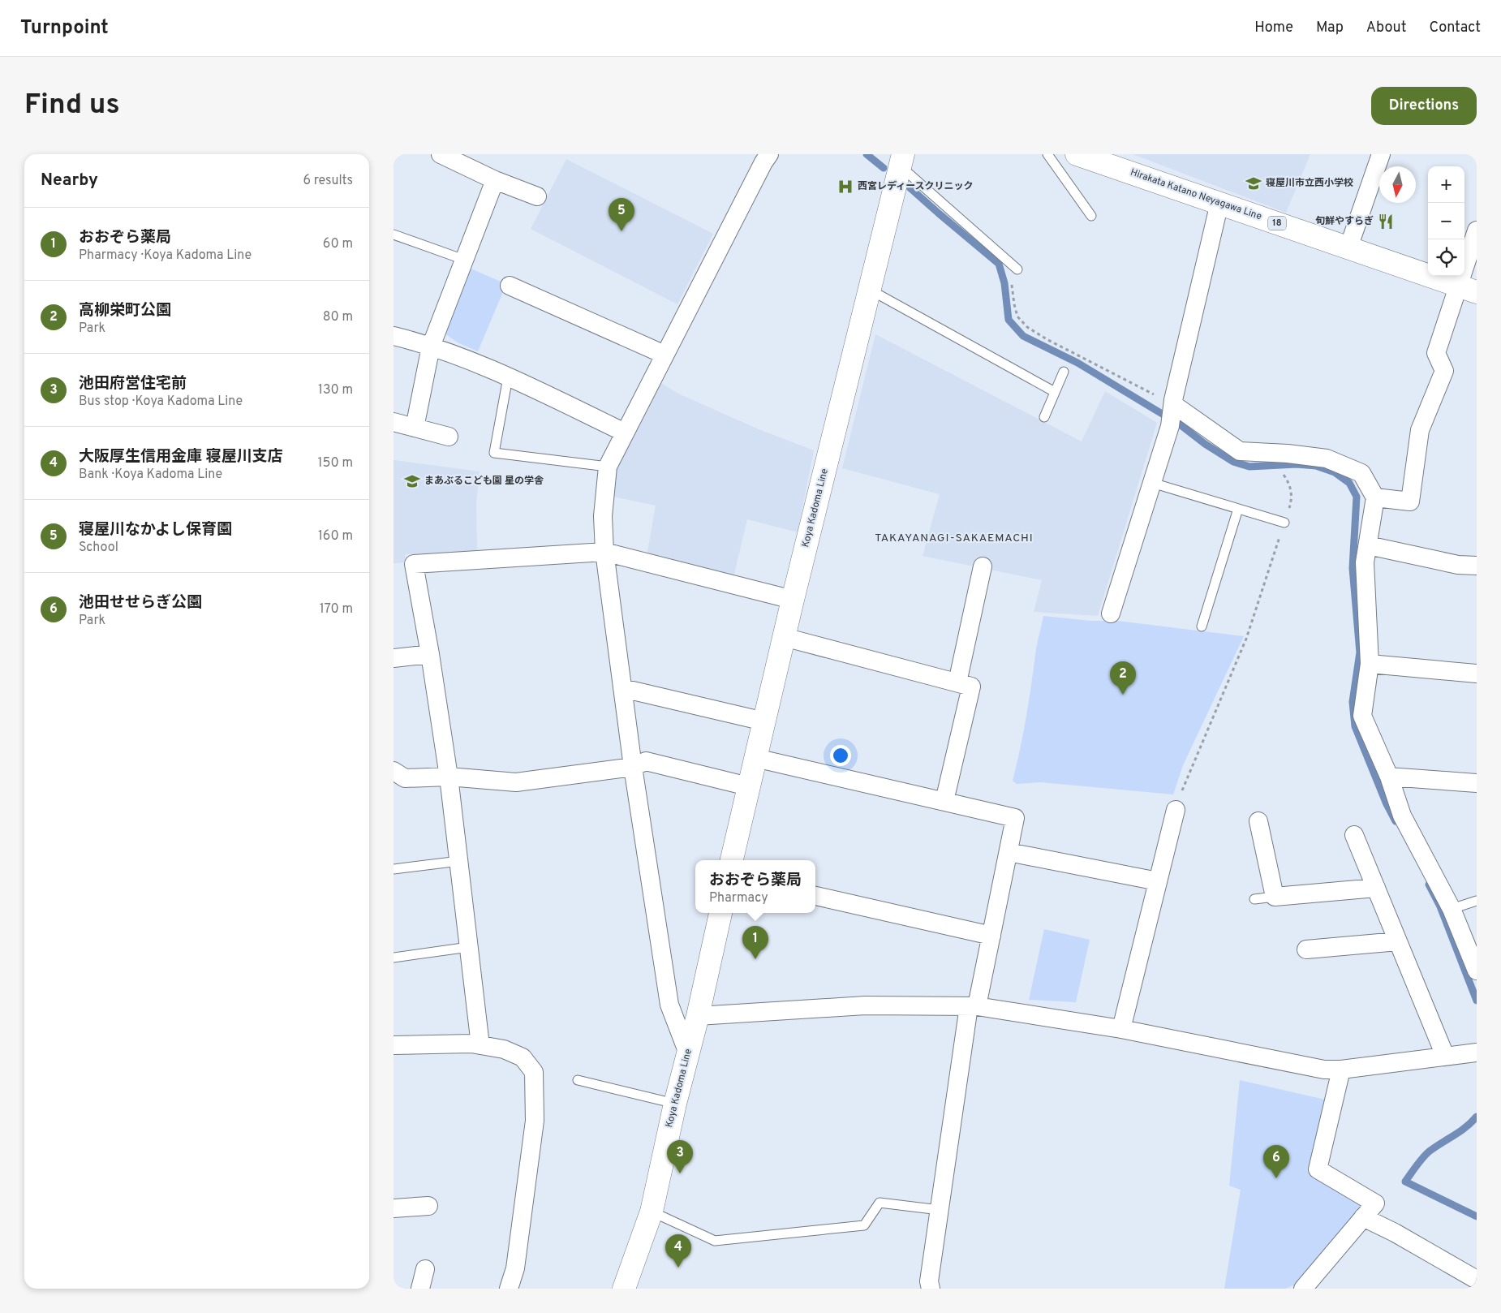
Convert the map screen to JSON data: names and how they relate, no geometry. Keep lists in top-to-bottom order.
{
  "streets": {
    "main road": ["Hirakata Katano Neyagawa Line", "18", "Koya Kadoma Line"]
  },
  "districts": ["TAKAYANAGI-SAKAEMACHI"],
  "places": {
    "school or university": ["寝屋川市立西小学校", "まあぶるこども園 星の学舎"],
    "hospital": ["西宮レディースクリニック"],
    "restaurant": ["旬鮮やすらぎ"]
  },
  "north": "bottom",
  "page": {
    "header": "Turnpoint",
    "nav": [
      "Home",
      "Map",
      "About",
      "Contact"
    ],
    "buttons": "Directions",
    "title": "Find us",
    "heading": ["Nearby", "6 results"],
    "map_buttons": ["+", "−"],
    "pins": [
      "5",
      "2",
      "1",
      "3",
      "6",
      "4"
    ],
    "list": [
      {
        "mark": "1",
        "name": "おおぞら薬局",
        "note": "Pharmacy · Koya Kadoma Line",
        "value": "60 m"
      },
      {
        "mark": "2",
        "name": "高柳栄町公園",
        "note": "Park",
        "value": "80 m"
      },
      {
        "mark": "3",
        "name": "池田府営住宅前",
        "note": "Bus stop · Koya Kadoma Line",
        "value": "130 m"
      },
      {
        "mark": "4",
        "name": "大阪厚生信用金庫 寝屋川支店",
        "note": "Bank · Koya Kadoma Line",
        "value": "150 m"
      },
      {
        "mark": "5",
        "name": "寝屋川なかよし保育園",
        "note": "School",
        "value": "160 m"
      },
      {
        "mark": "6",
        "name": "池田せせらぎ公園",
        "note": "Park",
        "value": "170 m"
      }
    ],
    "popup": ["おおぞら薬局", "Pharmacy"]
  }
}
